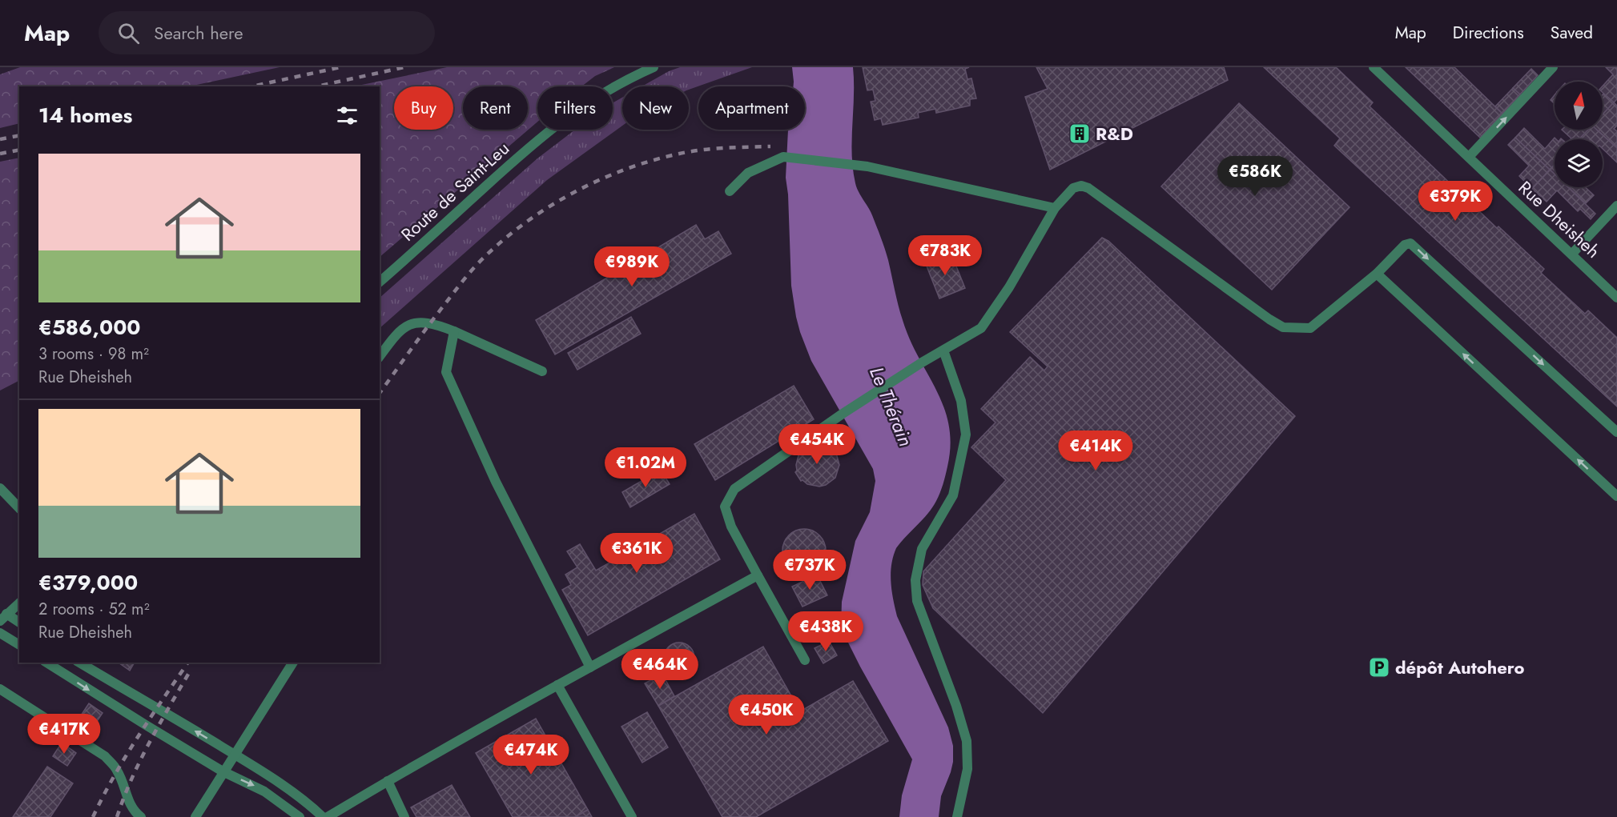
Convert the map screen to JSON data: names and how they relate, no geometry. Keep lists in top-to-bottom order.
{
  "streets": {
    "street": ["Route de Saint-Leu", "Rue Dheisheh"]
  },
  "water": ["Le Thérain"],
  "places": {
    "building": ["R&D"],
    "parking": ["dépôt Autohero"]
  },
  "north": "top",
  "page": {
    "header": "Map",
    "search": "Search here",
    "nav": ["Map", "Directions", "Saved"],
    "chip": [
      "Buy",
      "Rent",
      "Filters",
      "New",
      "Apartment"
    ],
    "heading": "14 homes",
    "list": [
      {
        "name": "€586,000",
        "note": "3 rooms · 98 m² · Rue Dheisheh"
      },
      {
        "name": "€379,000",
        "note": "2 rooms · 52 m² · Rue Dheisheh"
      }
    ],
    "price": [
      "€586K",
      "€379K",
      "€783K",
      "€989K",
      "€454K",
      "€414K",
      "€1.02M",
      "€361K",
      "€737K",
      "€438K",
      "€464K",
      "€450K",
      "€417K",
      "€474K"
    ]
  }
}
